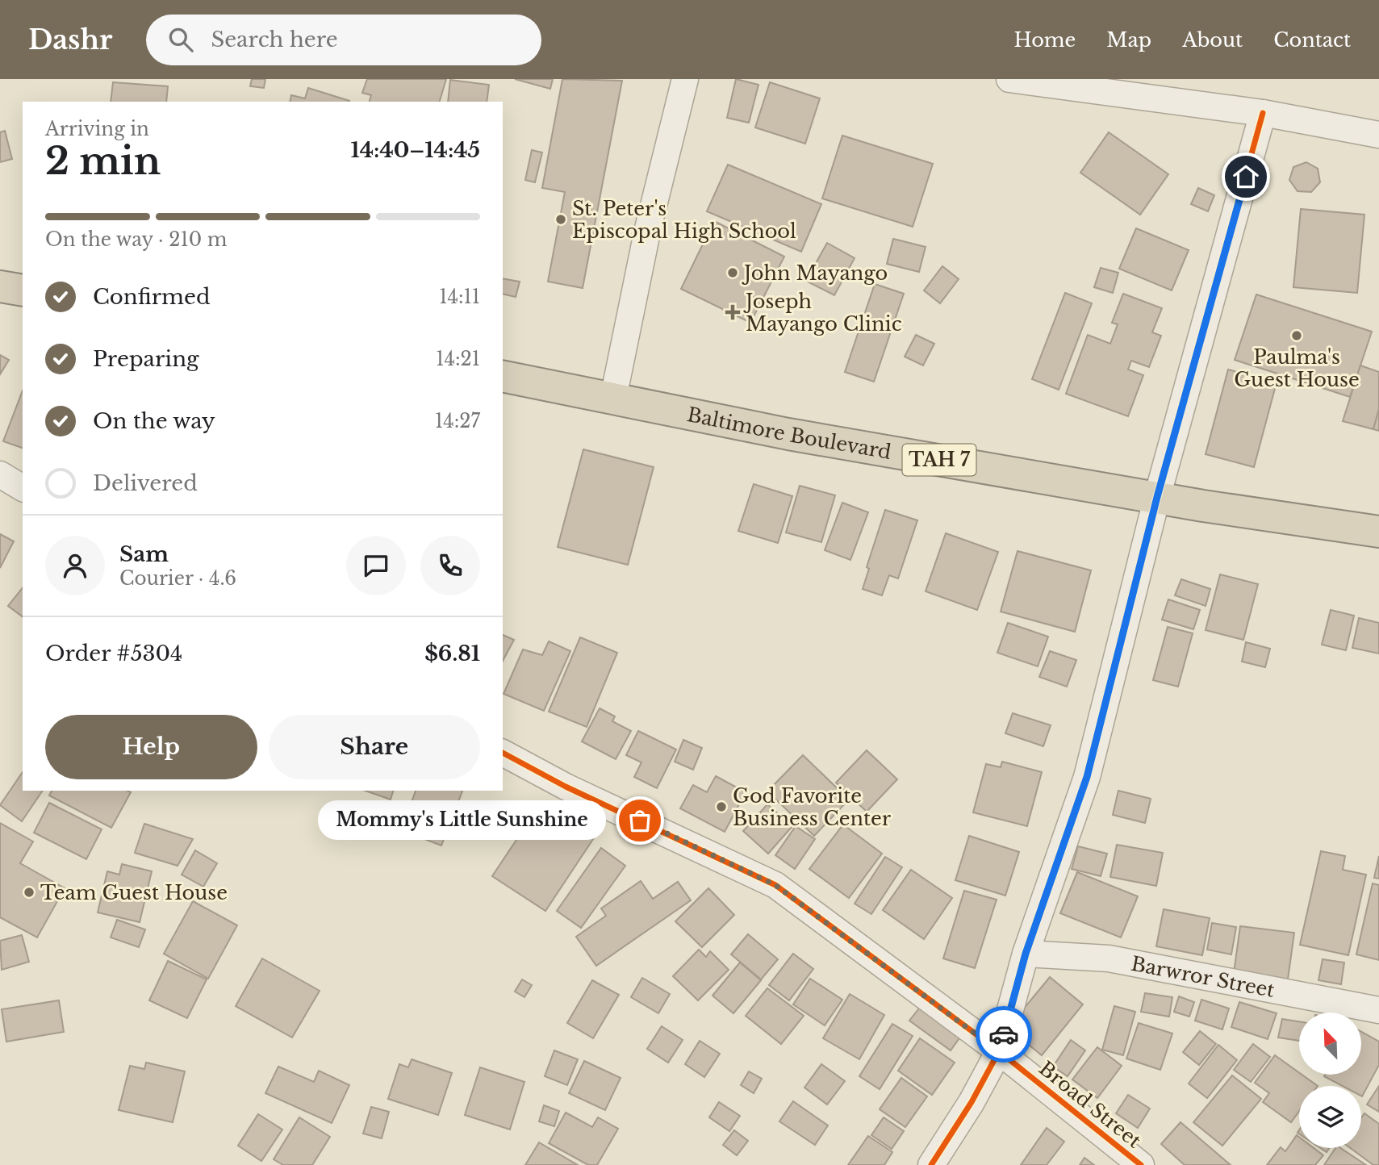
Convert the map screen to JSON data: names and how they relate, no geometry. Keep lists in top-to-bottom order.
{
  "streets": {
    "highway": ["Baltimore Boulevard", "TAH 7"],
    "street": ["Barwror Street", "Broad Street"]
  },
  "places": {
    "other": [
      "St. Peter's Episcopal High School",
      "John Mayango",
      "Paulma's Guest House",
      "God Favorite Business Center",
      "Mommy's Little Sunshine",
      "Team Guest House"
    ],
    "health": ["Joseph Mayango Clinic"]
  },
  "north": "top left",
  "page": {
    "header": "Dashr",
    "search": "Search here",
    "nav": [
      "Home",
      "Map",
      "About",
      "Contact"
    ],
    "heading": ["2 min", "Arriving in", "14:40–14:45"],
    "panel": [
      "Sam",
      "Courier · 4.6",
      "Order #5304",
      "$6.81"
    ],
    "bar": "On the way · 210 m",
    "list": [
      ["Confirmed", "14:11"],
      ["Preparing", "14:21"],
      ["On the way", "14:27"],
      "Delivered"
    ],
    "buttons": ["Help", "Share"],
    "bubble": "Mommy's Little Sunshine"
  }
}
